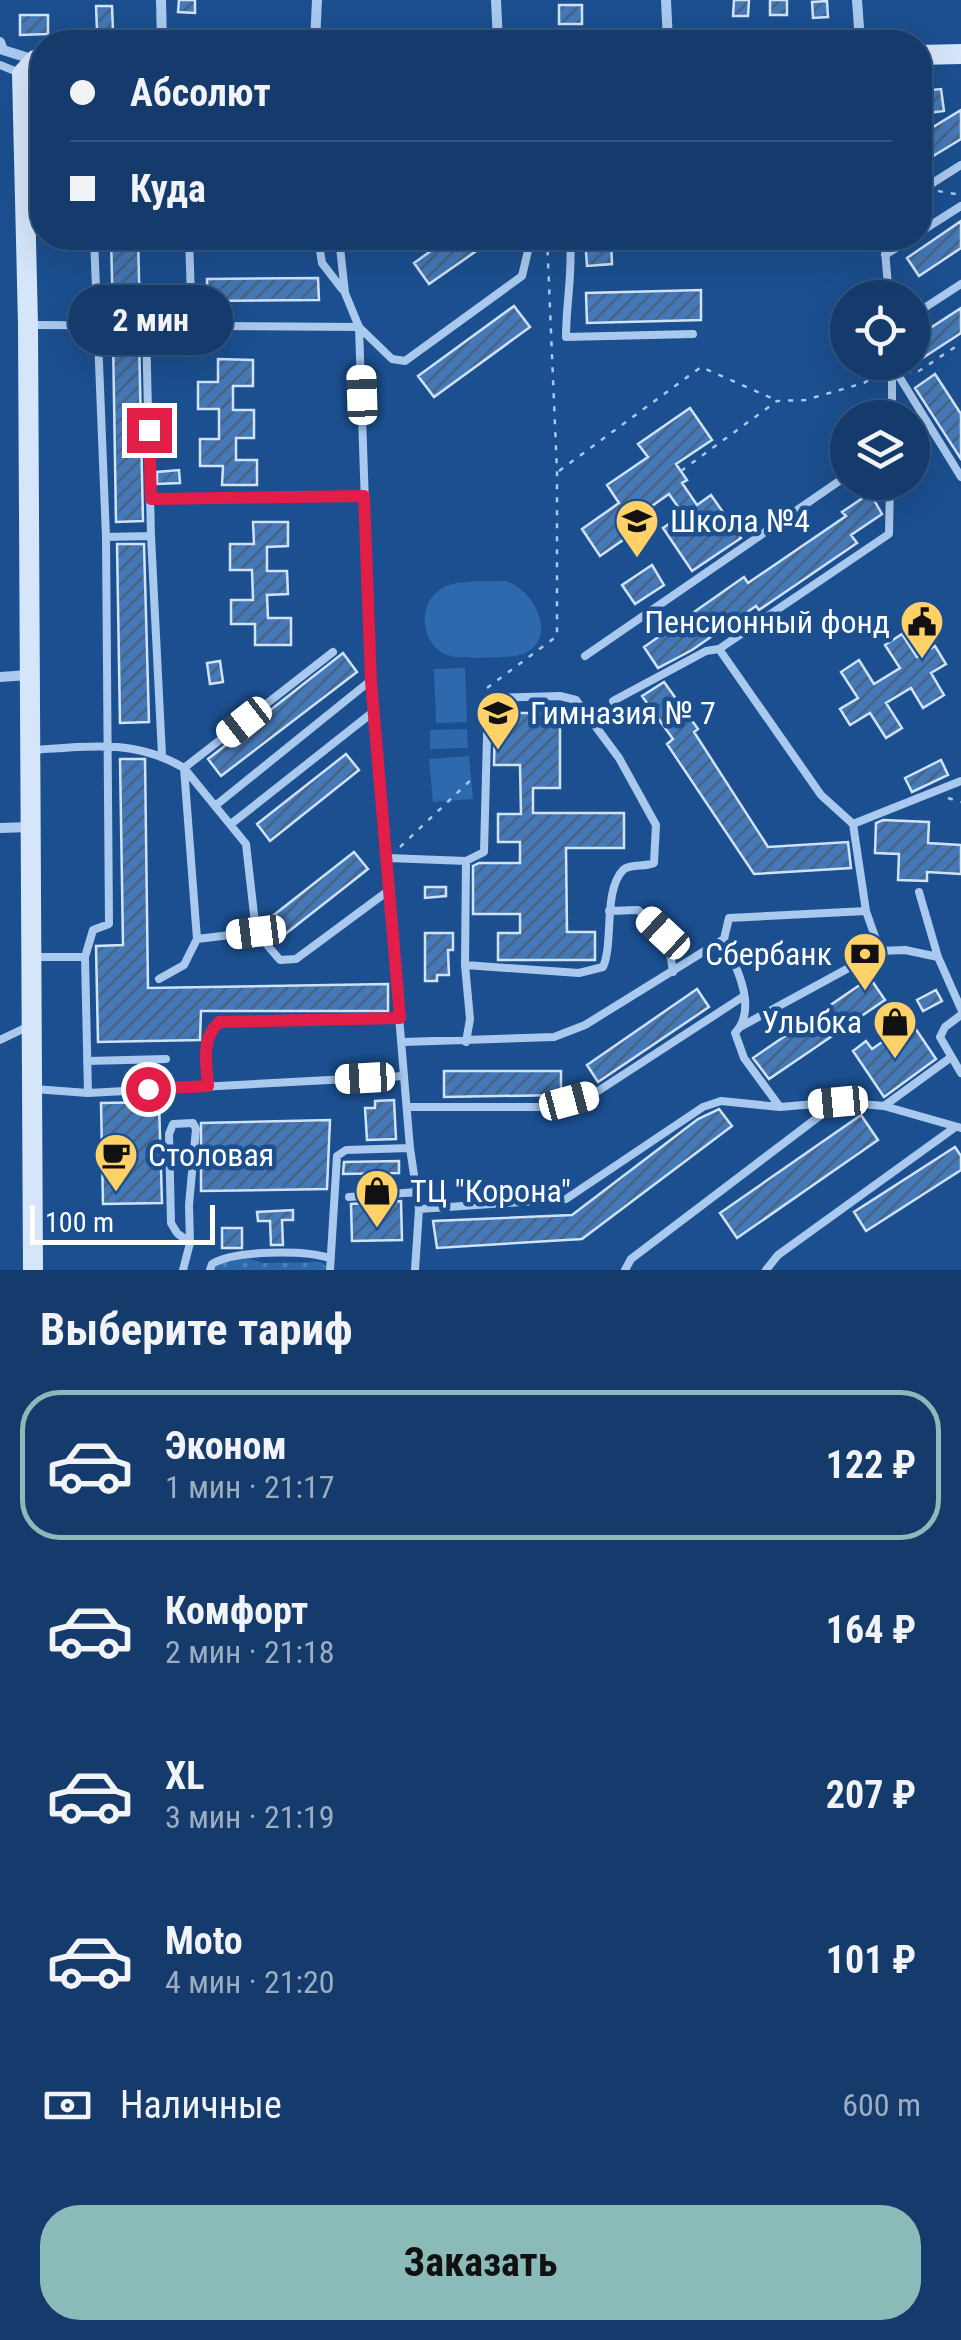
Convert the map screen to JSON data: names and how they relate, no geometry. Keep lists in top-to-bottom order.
{
  "places": {
    "school or university": ["Школа №4", "Гимназия № 7"],
    "public building": ["Пенсионный фонд"],
    "bank": ["Сбербанк"],
    "shop": ["Улыбка", "ТЦ \"Корона\""],
    "cafe": ["Столовая"]
  },
  "scale_bar": "100 m",
  "page": {
    "banner": ["Абсолют", "Куда"],
    "bubble": "2 мин",
    "scale": "100 m",
    "heading": "Выберите тариф",
    "list": [
      {
        "name": "Эконом",
        "note": "1 мин · 21:17",
        "value": "122 ₽"
      },
      {
        "name": "Комфорт",
        "note": "2 мин · 21:18",
        "value": "164 ₽"
      },
      {
        "name": "XL",
        "note": "3 мин · 21:19",
        "value": "207 ₽"
      },
      {
        "name": "Moto",
        "note": "4 мин · 21:20",
        "value": "101 ₽"
      }
    ],
    "pay": ["Наличные", "600 m"],
    "buttons": "Заказать"
  }
}
